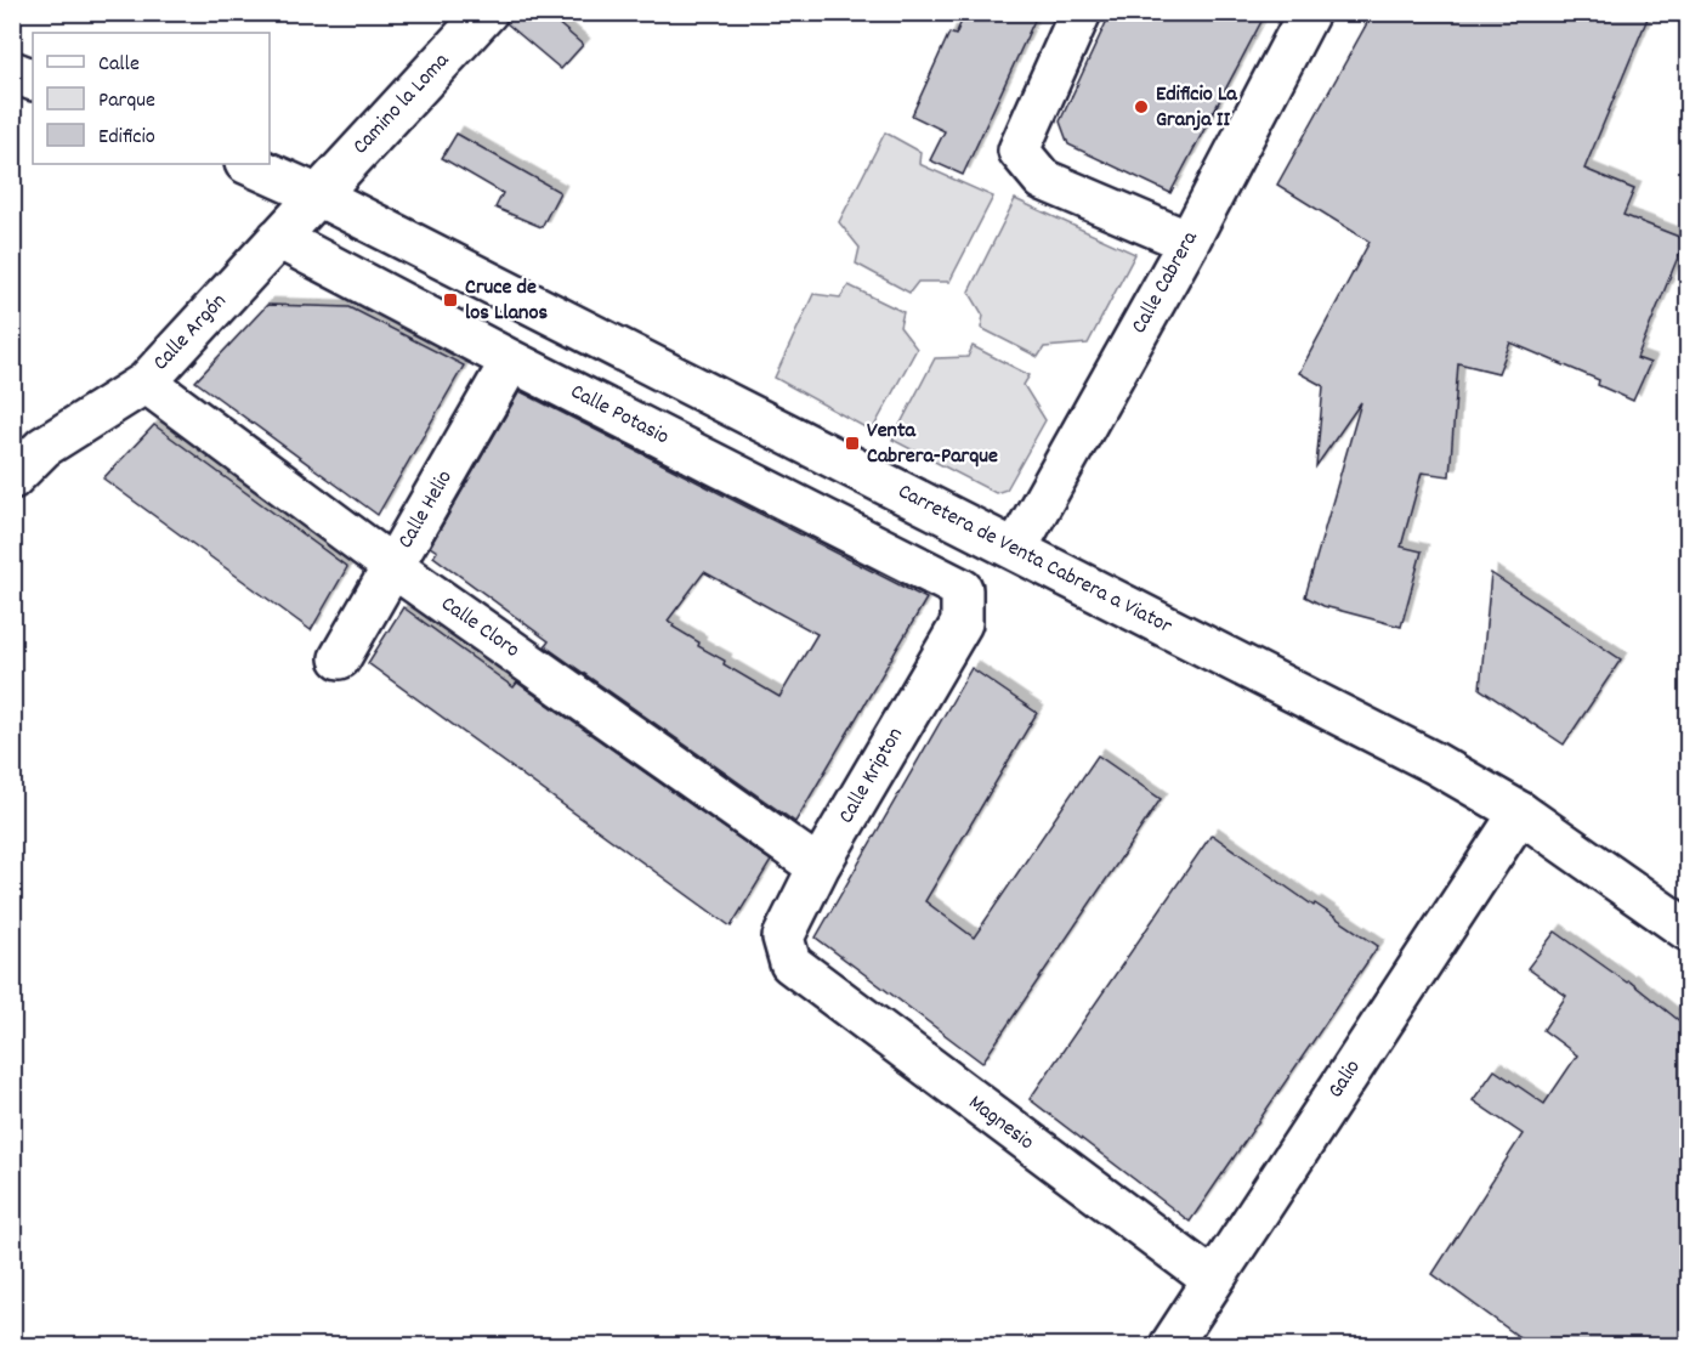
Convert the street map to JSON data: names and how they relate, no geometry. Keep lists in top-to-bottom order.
{
  "streets": {
    "street": [
      "Camino la Loma",
      "Calle Cabrera",
      "Calle Argón",
      "Calle Potasio",
      "Calle Helio",
      "Carretera de Venta Cabrera a Viator",
      "Calle Cloro",
      "Calle Kripton",
      "Galio",
      "Magnesio"
    ]
  },
  "crossings": [
    ["Camino la Loma", "Calle Argón"],
    ["Camino la Loma", "Carretera de Venta Cabrera a Viator"],
    ["Calle Cabrera", "Carretera de Venta Cabrera a Viator"],
    ["Calle Argón", "Calle Potasio"],
    ["Calle Argón", "Carretera de Venta Cabrera a Viator"],
    ["Calle Argón", "Calle Cloro"],
    ["Calle Potasio", "Calle Helio"],
    ["Calle Potasio", "Calle Kripton"],
    ["Calle Helio", "Calle Cloro"],
    ["Carretera de Venta Cabrera a Viator", "Galio"],
    ["Calle Cloro", "Calle Kripton"],
    ["Calle Kripton", "Magnesio"],
    ["Galio", "Magnesio"]
  ],
  "places": {
    "other": ["Edificio La Granja II"],
    "transit": ["Cruce de los Llanos", "Venta Cabrera-Parque"]
  },
  "legend": ["Calle", "Parque", "Edificio"]
}
